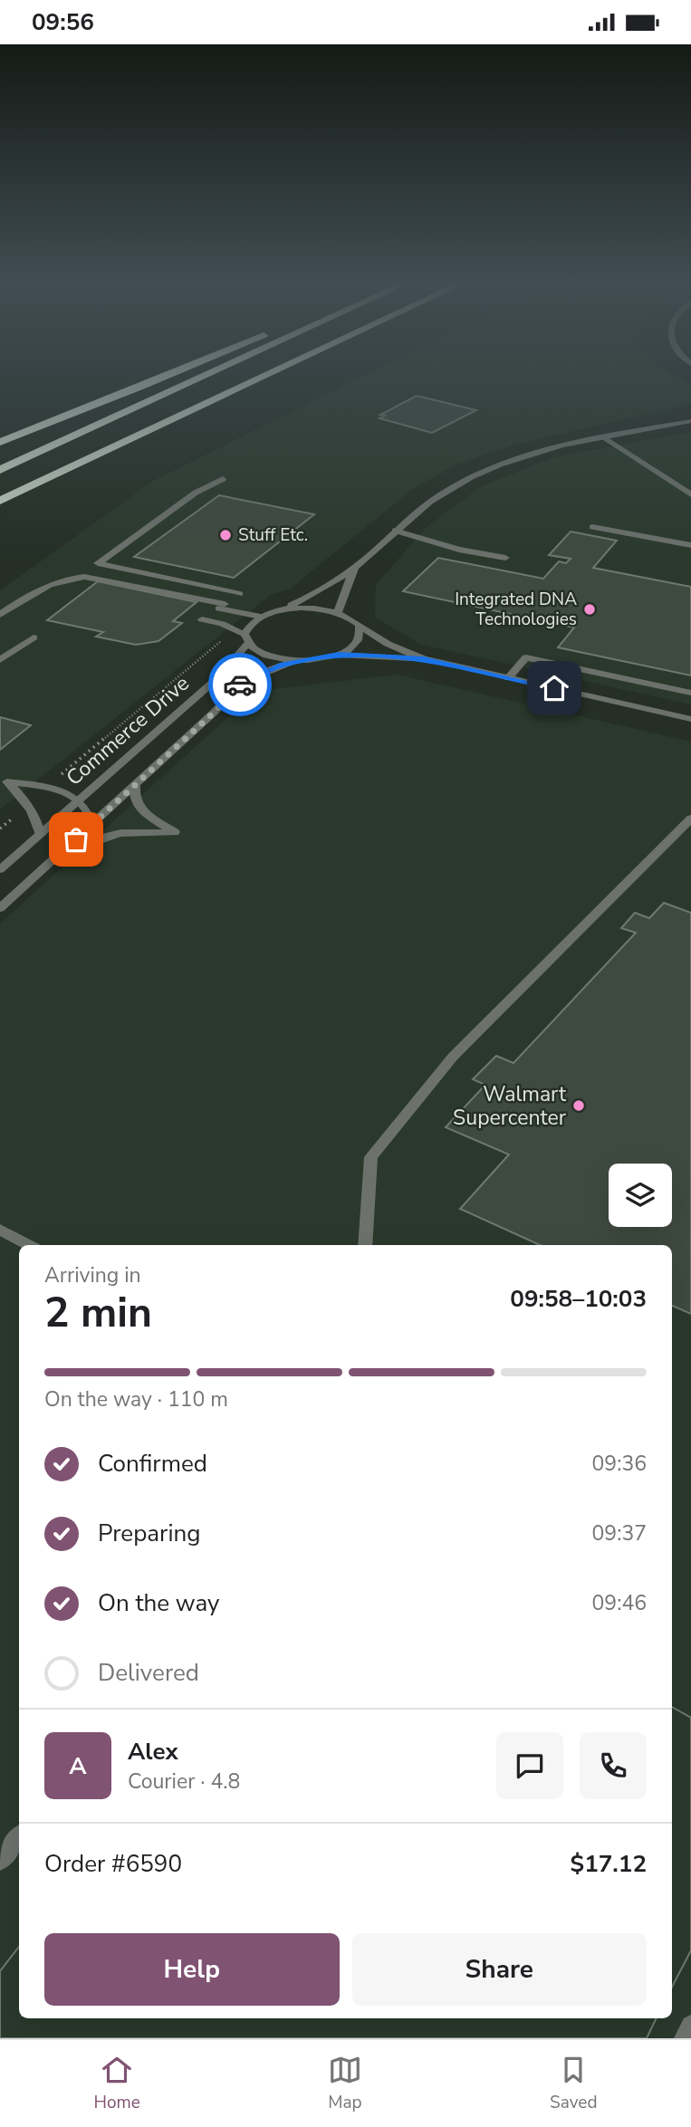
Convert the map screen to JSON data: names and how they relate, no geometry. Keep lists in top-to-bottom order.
{
  "streets": {
    "street": ["Commerce Drive"]
  },
  "places": ["Stuff Etc.", "Integrated DNA Technologies", "Walmart Supercenter"],
  "page": {
    "status": "09:56",
    "heading": ["2 min", "Arriving in", "09:58–10:03"],
    "panel": [
      "Alex",
      "Courier · 4.8",
      "Order #6590",
      "$17.12"
    ],
    "bar": "On the way · 110 m",
    "list": [
      ["Confirmed", "09:36"],
      ["Preparing", "09:37"],
      ["On the way", "09:46"],
      "Delivered"
    ],
    "round": "A",
    "buttons": ["Help", "Share"],
    "tabs": ["Home", "Map", "Saved"]
  }
}
